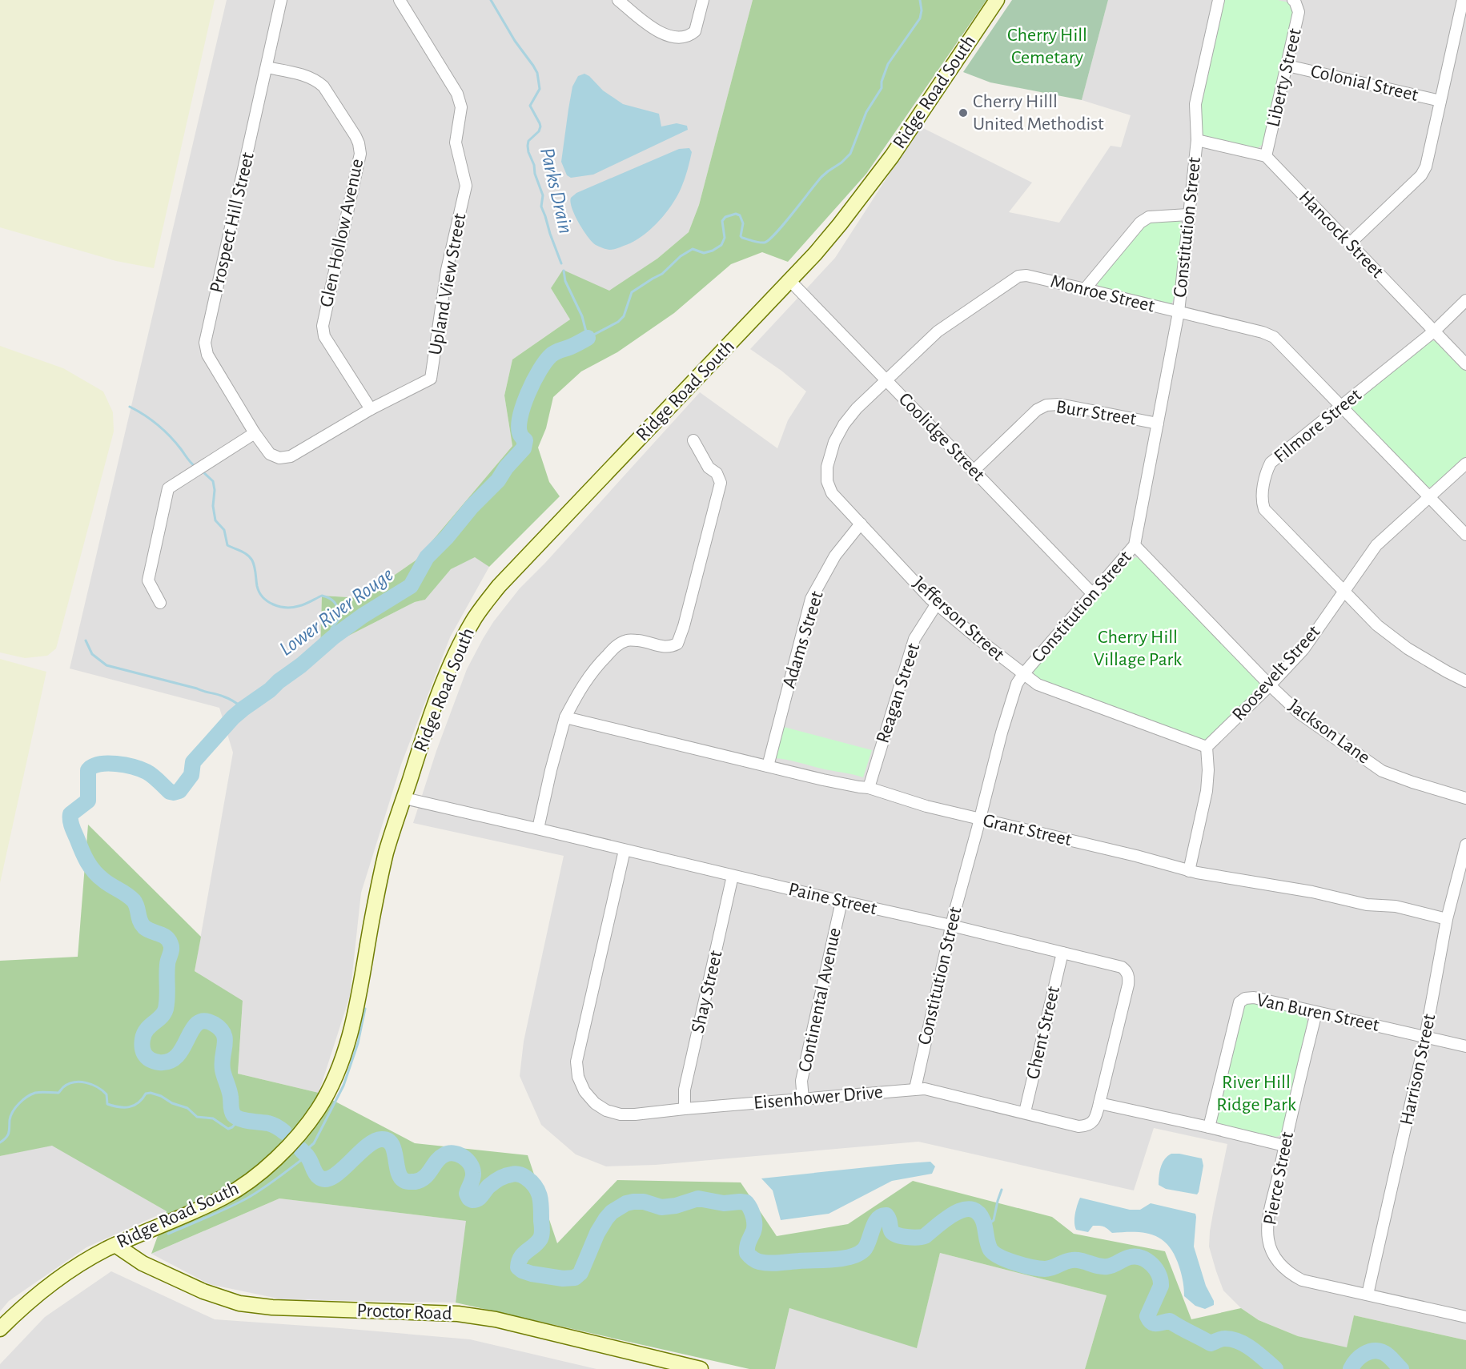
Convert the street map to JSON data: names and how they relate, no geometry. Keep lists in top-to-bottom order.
{
  "streets": {
    "main road": ["Ridge Road South", "Proctor Road"],
    "street": [
      "Liberty Street",
      "Colonial Street",
      "Prospect Hill Street",
      "Constitution Street",
      "Glen Hollow Avenue",
      "Hancock Street",
      "Upland View Street",
      "Monroe Street",
      "Burr Street",
      "Filmore Street",
      "Coolidge Street",
      "Jefferson Street",
      "Adams Street",
      "Roosevelt Street",
      "Reagan Street",
      "Jackson Lane",
      "Grant Street",
      "Paine Street",
      "Shay Street",
      "Continental Avenue",
      "Van Buren Street",
      "Ghent Street",
      "Harrison Street",
      "Eisenhower Drive",
      "Pierce Street"
    ]
  },
  "crossings": [
    ["Liberty Street", "Colonial Street"],
    ["Liberty Street", "Hancock Street"],
    ["Ridge Road South", "Coolidge Street"],
    ["Ridge Road South", "Paine Street"],
    ["Ridge Road South", "Proctor Road"],
    ["Prospect Hill Street", "Glen Hollow Avenue"],
    ["Prospect Hill Street", "Upland View Street"],
    ["Constitution Street", "Monroe Street"],
    ["Constitution Street", "Burr Street"],
    ["Constitution Street", "Coolidge Street"],
    ["Constitution Street", "Jefferson Street"],
    ["Constitution Street", "Jackson Lane"],
    ["Constitution Street", "Grant Street"],
    ["Constitution Street", "Paine Street"],
    ["Constitution Street", "Eisenhower Drive"],
    ["Glen Hollow Avenue", "Upland View Street"],
    ["Hancock Street", "Filmore Street"],
    ["Monroe Street", "Filmore Street"],
    ["Monroe Street", "Coolidge Street"],
    ["Monroe Street", "Jefferson Street"],
    ["Monroe Street", "Roosevelt Street"],
    ["Burr Street", "Coolidge Street"],
    ["Filmore Street", "Roosevelt Street"],
    ["Coolidge Street", "Jefferson Street"],
    ["Jefferson Street", "Adams Street"],
    ["Jefferson Street", "Roosevelt Street"],
    ["Jefferson Street", "Reagan Street"],
    ["Adams Street", "Grant Street"],
    ["Roosevelt Street", "Jackson Lane"],
    ["Reagan Street", "Grant Street"],
    ["Grant Street", "Harrison Street"],
    ["Paine Street", "Shay Street"],
    ["Paine Street", "Continental Avenue"],
    ["Paine Street", "Ghent Street"],
    ["Paine Street", "Eisenhower Drive"],
    ["Shay Street", "Eisenhower Drive"],
    ["Continental Avenue", "Eisenhower Drive"],
    ["Van Buren Street", "Harrison Street"],
    ["Van Buren Street", "Pierce Street"],
    ["Ghent Street", "Eisenhower Drive"],
    ["Harrison Street", "Pierce Street"]
  ],
  "water": ["Parks Drain", "Lower River Rouge"],
  "parks": ["Cherry Hill Cemetary", "Cherry Hill Village Park", "River Hill Ridge Park"],
  "places": ["Cherry Hilll United Methodist"]
}
